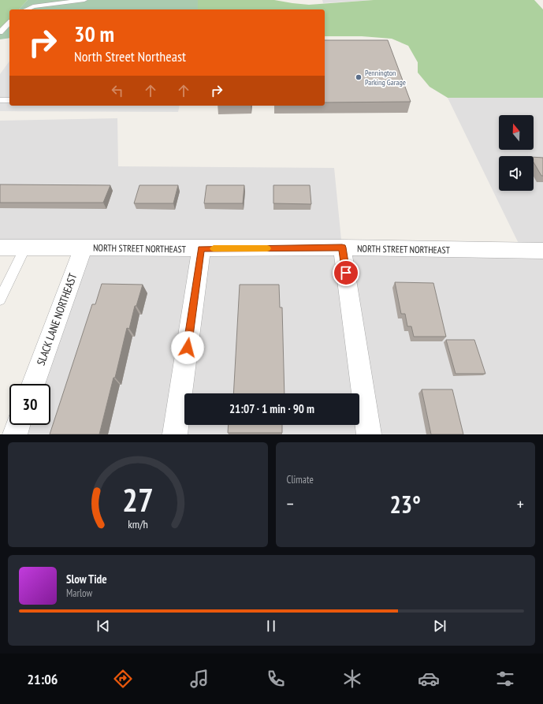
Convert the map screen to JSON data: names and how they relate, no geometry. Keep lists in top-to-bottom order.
{
  "streets": {
    "street": ["NORTH STREET NORTHEAST", "SLACK LANE NORTHEAST"]
  },
  "crossings": [
    ["NORTH STREET NORTHEAST", "SLACK LANE NORTHEAST"]
  ],
  "places": ["Pennington Parking Garage"],
  "north": "top",
  "page": {
    "turn": ["30 m", "North Street Northeast"],
    "limit": "30",
    "trip": "21:07 · 1 min · 90 m",
    "tile": "Climate",
    "heat": ["−", "23°", "+"],
    "song": ["Slow Tide", "Marlow"],
    "tabs": "21:06",
    "gauge": ["27", "km/h"]
  }
}
